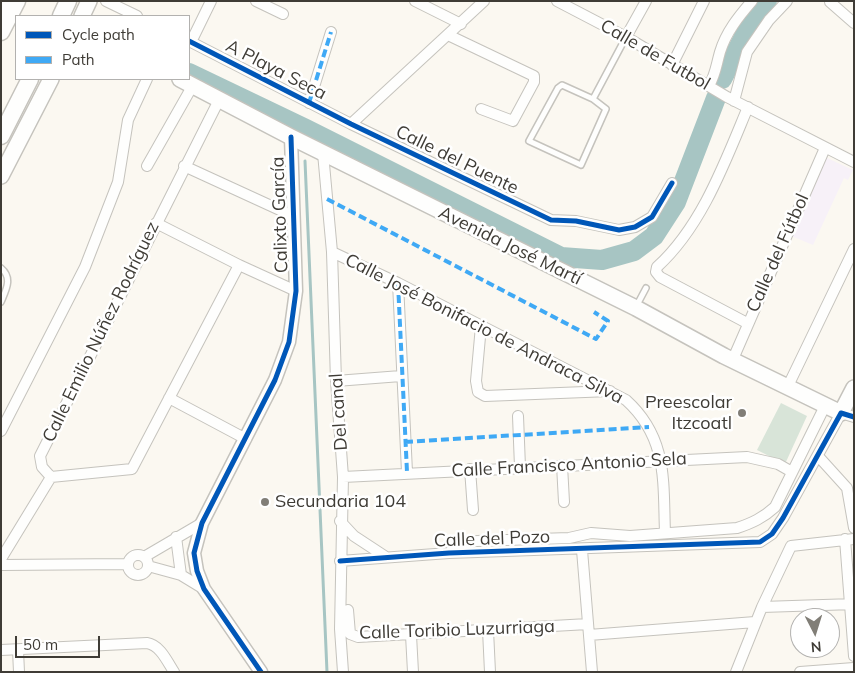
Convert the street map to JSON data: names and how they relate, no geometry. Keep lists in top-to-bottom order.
{
  "streets": {
    "main road": ["Avenida José Martí", "Calle del Pozo"],
    "street": [
      "Calle de Futbol",
      "A Playa Seca",
      "Calle del Puente",
      "Calixto García",
      "Calle del Fútbol",
      "Calle José Bonifacio de Andraca Silva",
      "Calle Emilio Núñez Rodríguez",
      "Del canal",
      "Calle Francisco Antonio Sela",
      "Calle Toribio Luzurriaga"
    ]
  },
  "crossings": [
    ["Calle de Futbol", "Calle del Fútbol"],
    ["A Playa Seca", "Calle del Puente"],
    ["Calixto García", "Avenida José Martí"],
    ["Avenida José Martí", "Calle del Fútbol"],
    ["Avenida José Martí", "Calle Emilio Núñez Rodríguez"],
    ["Avenida José Martí", "Del canal"],
    ["Avenida José Martí", "Calle del Pozo"],
    ["Calle José Bonifacio de Andraca Silva", "Del canal"],
    ["Calle José Bonifacio de Andraca Silva", "Calle Francisco Antonio Sela"],
    ["Del canal", "Calle Francisco Antonio Sela"],
    ["Del canal", "Calle del Pozo"]
  ],
  "places": ["Preescolar Itzcoatl", "Secundaria 104"],
  "legend": ["Cycle path", "Path"],
  "scale_bar": "50 m",
  "north": "bottom"
}
